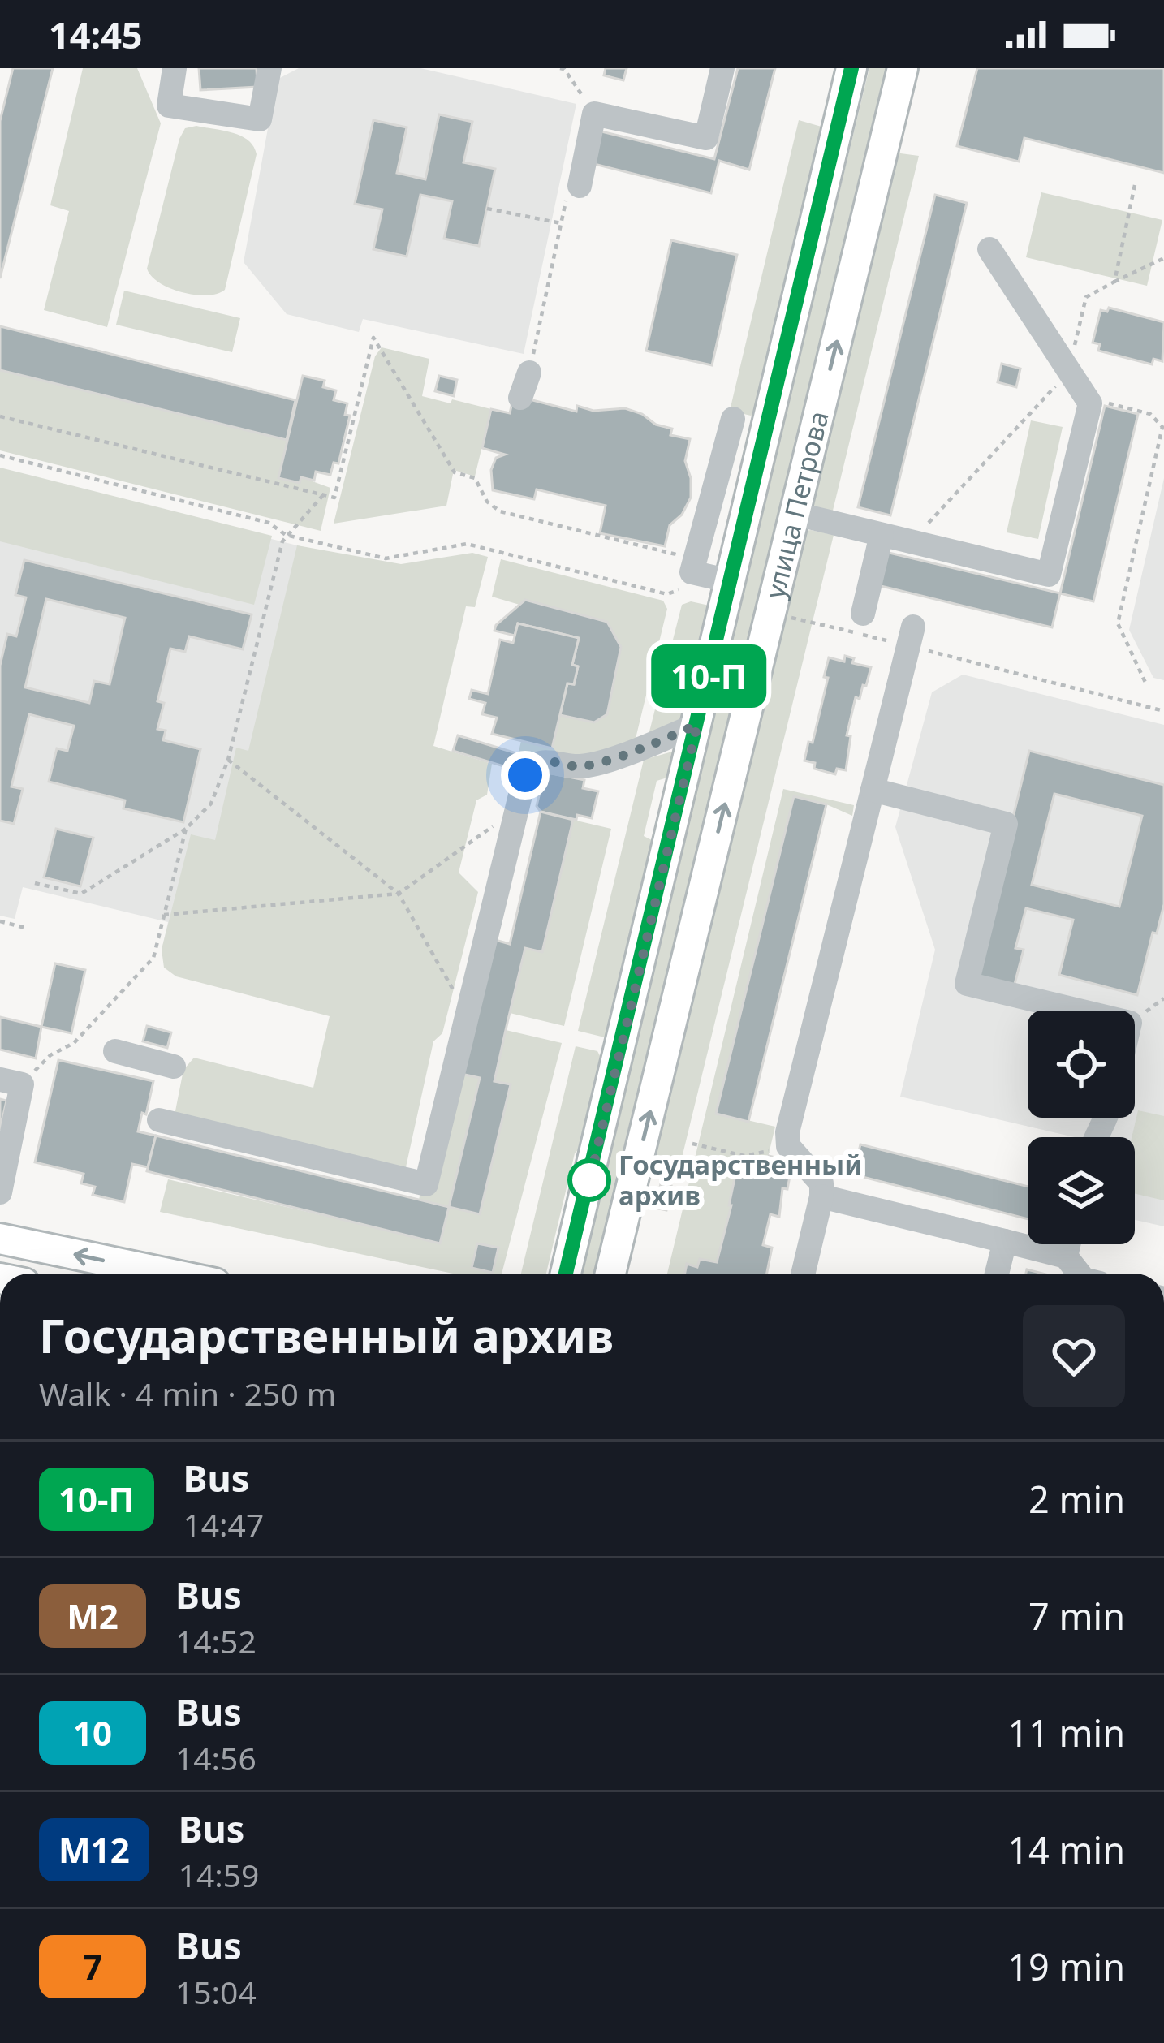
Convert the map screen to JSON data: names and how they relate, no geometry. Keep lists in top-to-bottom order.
{
  "streets": {
    "main road": ["улица Петрова"]
  },
  "places": ["Государственный архив"],
  "lines": ["bus line 10-П"],
  "page": {
    "status": "14:45",
    "on_map": "10-П",
    "heading": ["Государственный архив", "Walk · 4 min · 250 m"],
    "list": [
      {
        "mark": "10-П",
        "name": "Bus",
        "note": "14:47",
        "value": "2 min"
      },
      {
        "mark": "М2",
        "name": "Bus",
        "note": "14:52",
        "value": "7 min"
      },
      {
        "mark": "10",
        "name": "Bus",
        "note": "14:56",
        "value": "11 min"
      },
      {
        "mark": "М12",
        "name": "Bus",
        "note": "14:59",
        "value": "14 min"
      },
      {
        "mark": "7",
        "name": "Bus",
        "note": "15:04",
        "value": "19 min"
      }
    ]
  }
}
